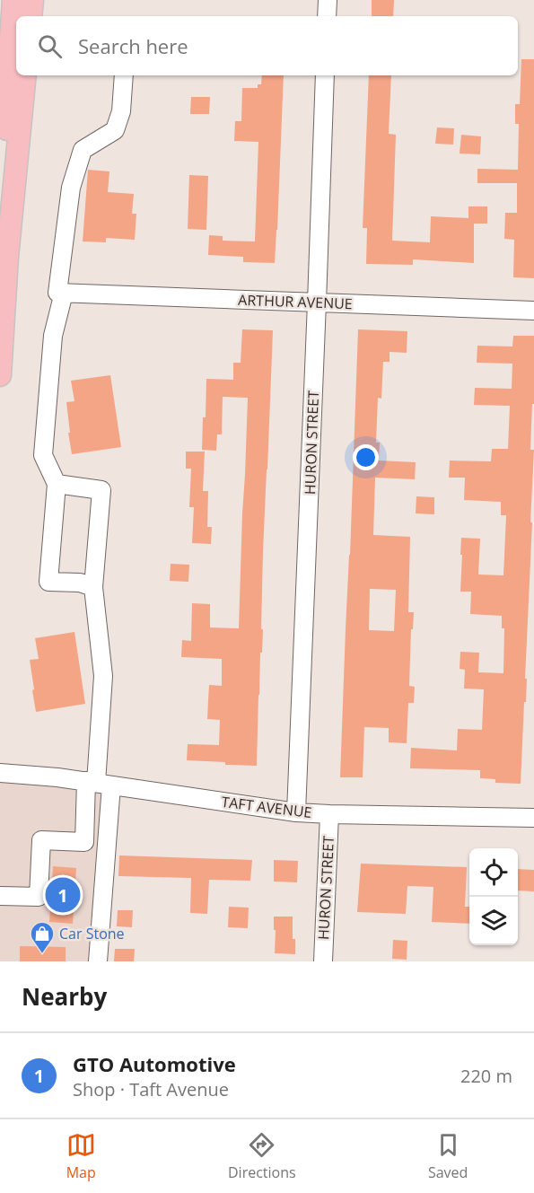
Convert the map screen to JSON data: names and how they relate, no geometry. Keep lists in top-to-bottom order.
{
  "streets": {
    "street": ["ARTHUR AVENUE", "HURON STREET", "TAFT AVENUE"]
  },
  "crossings": [
    ["ARTHUR AVENUE", "HURON STREET"],
    ["HURON STREET", "TAFT AVENUE"]
  ],
  "places": {
    "shop": ["Car Stone"]
  },
  "page": {
    "search": "Search here",
    "pins": "1",
    "heading": "Nearby",
    "list": [
      {
        "mark": "1",
        "name": "GTO Automotive",
        "note": "Shop · Taft Avenue",
        "value": "220 m"
      }
    ],
    "nav": ["Map", "Directions", "Saved"]
  }
}
